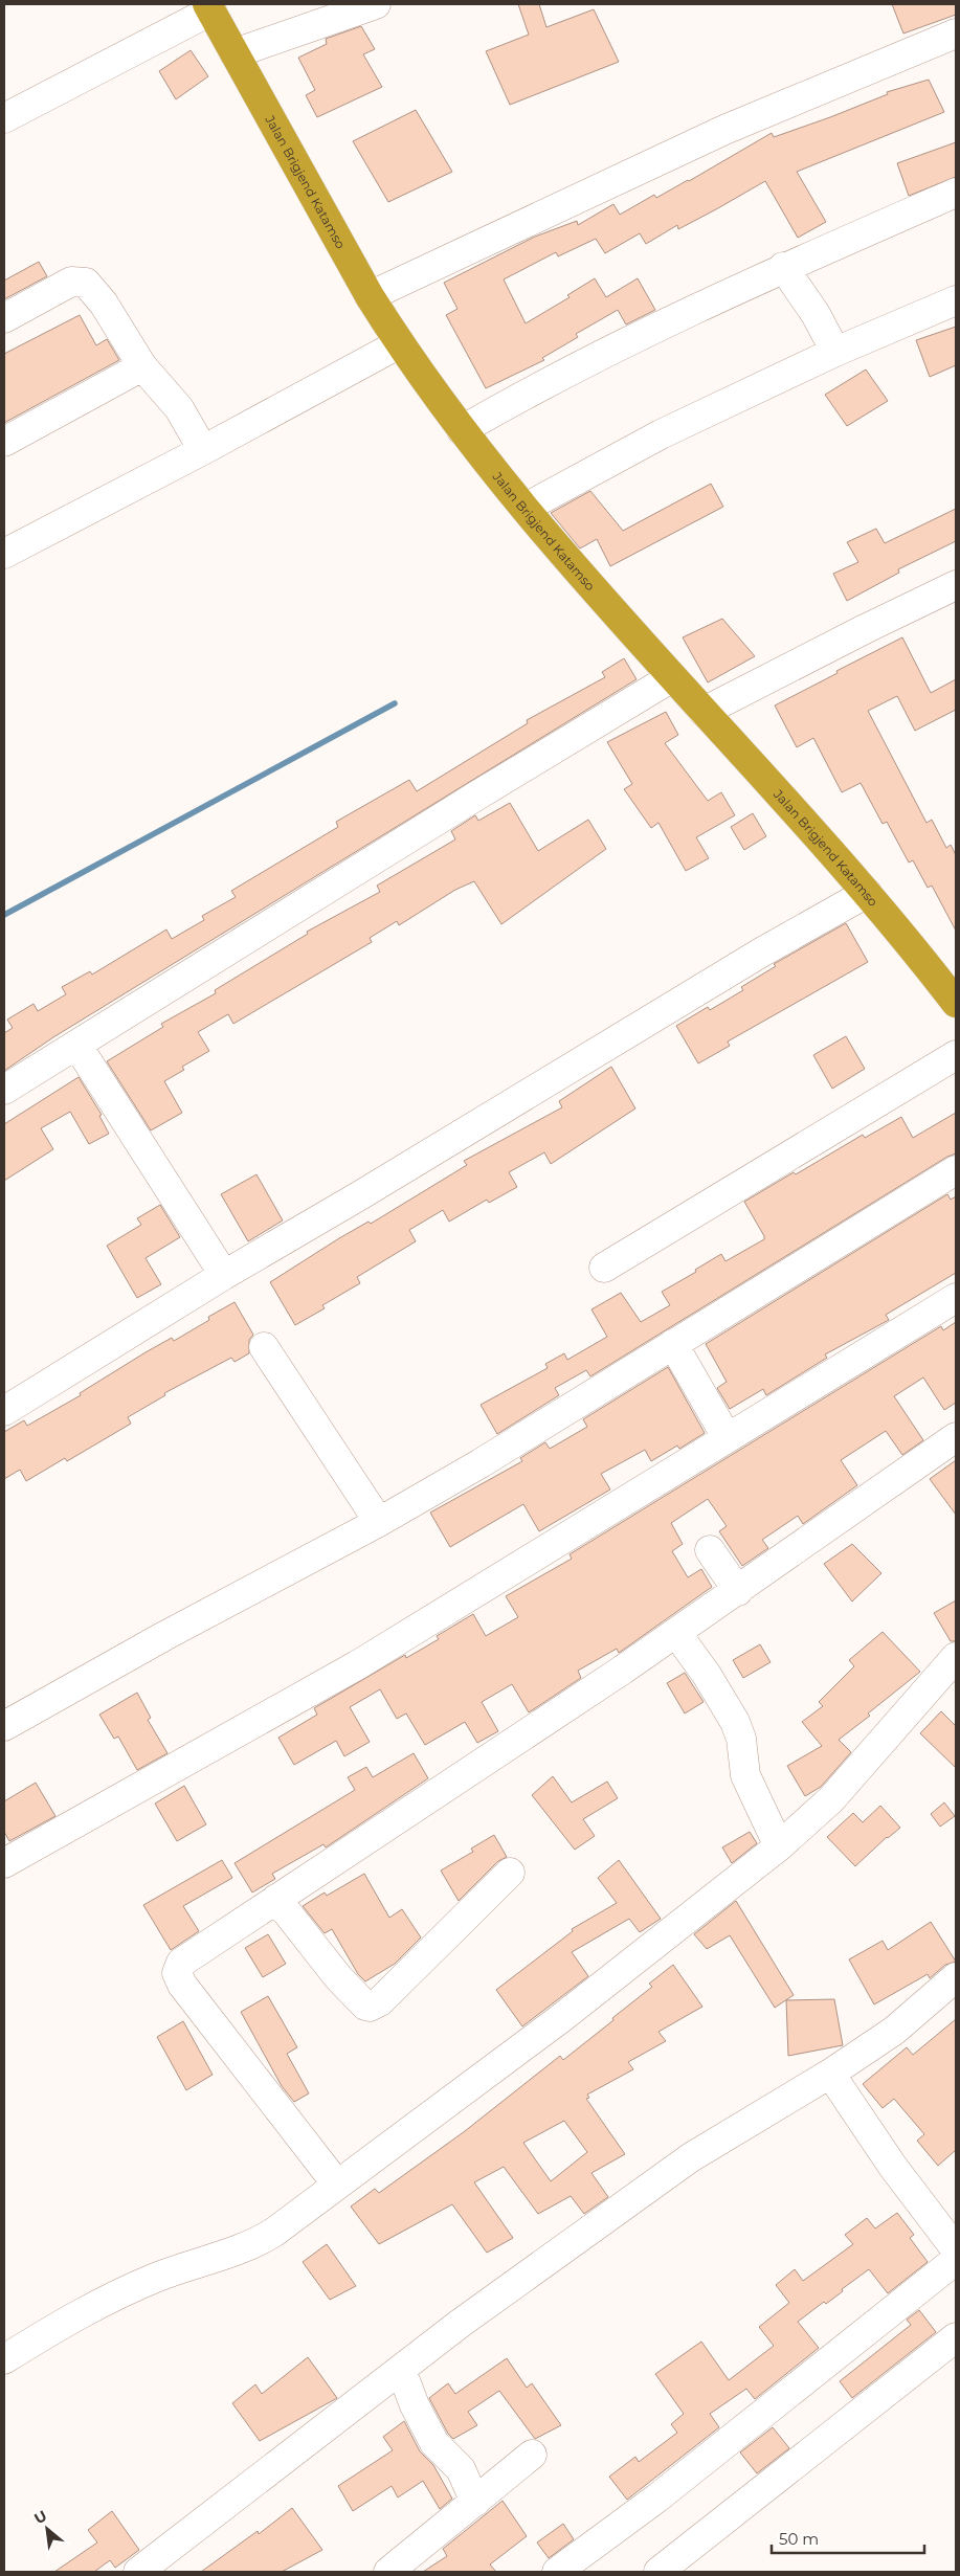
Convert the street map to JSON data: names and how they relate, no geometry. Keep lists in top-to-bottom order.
{
  "streets": {
    "highway": ["Jalan Brigjend Katamso"]
  },
  "scale_bar": "50 m",
  "north": "top left"
}
